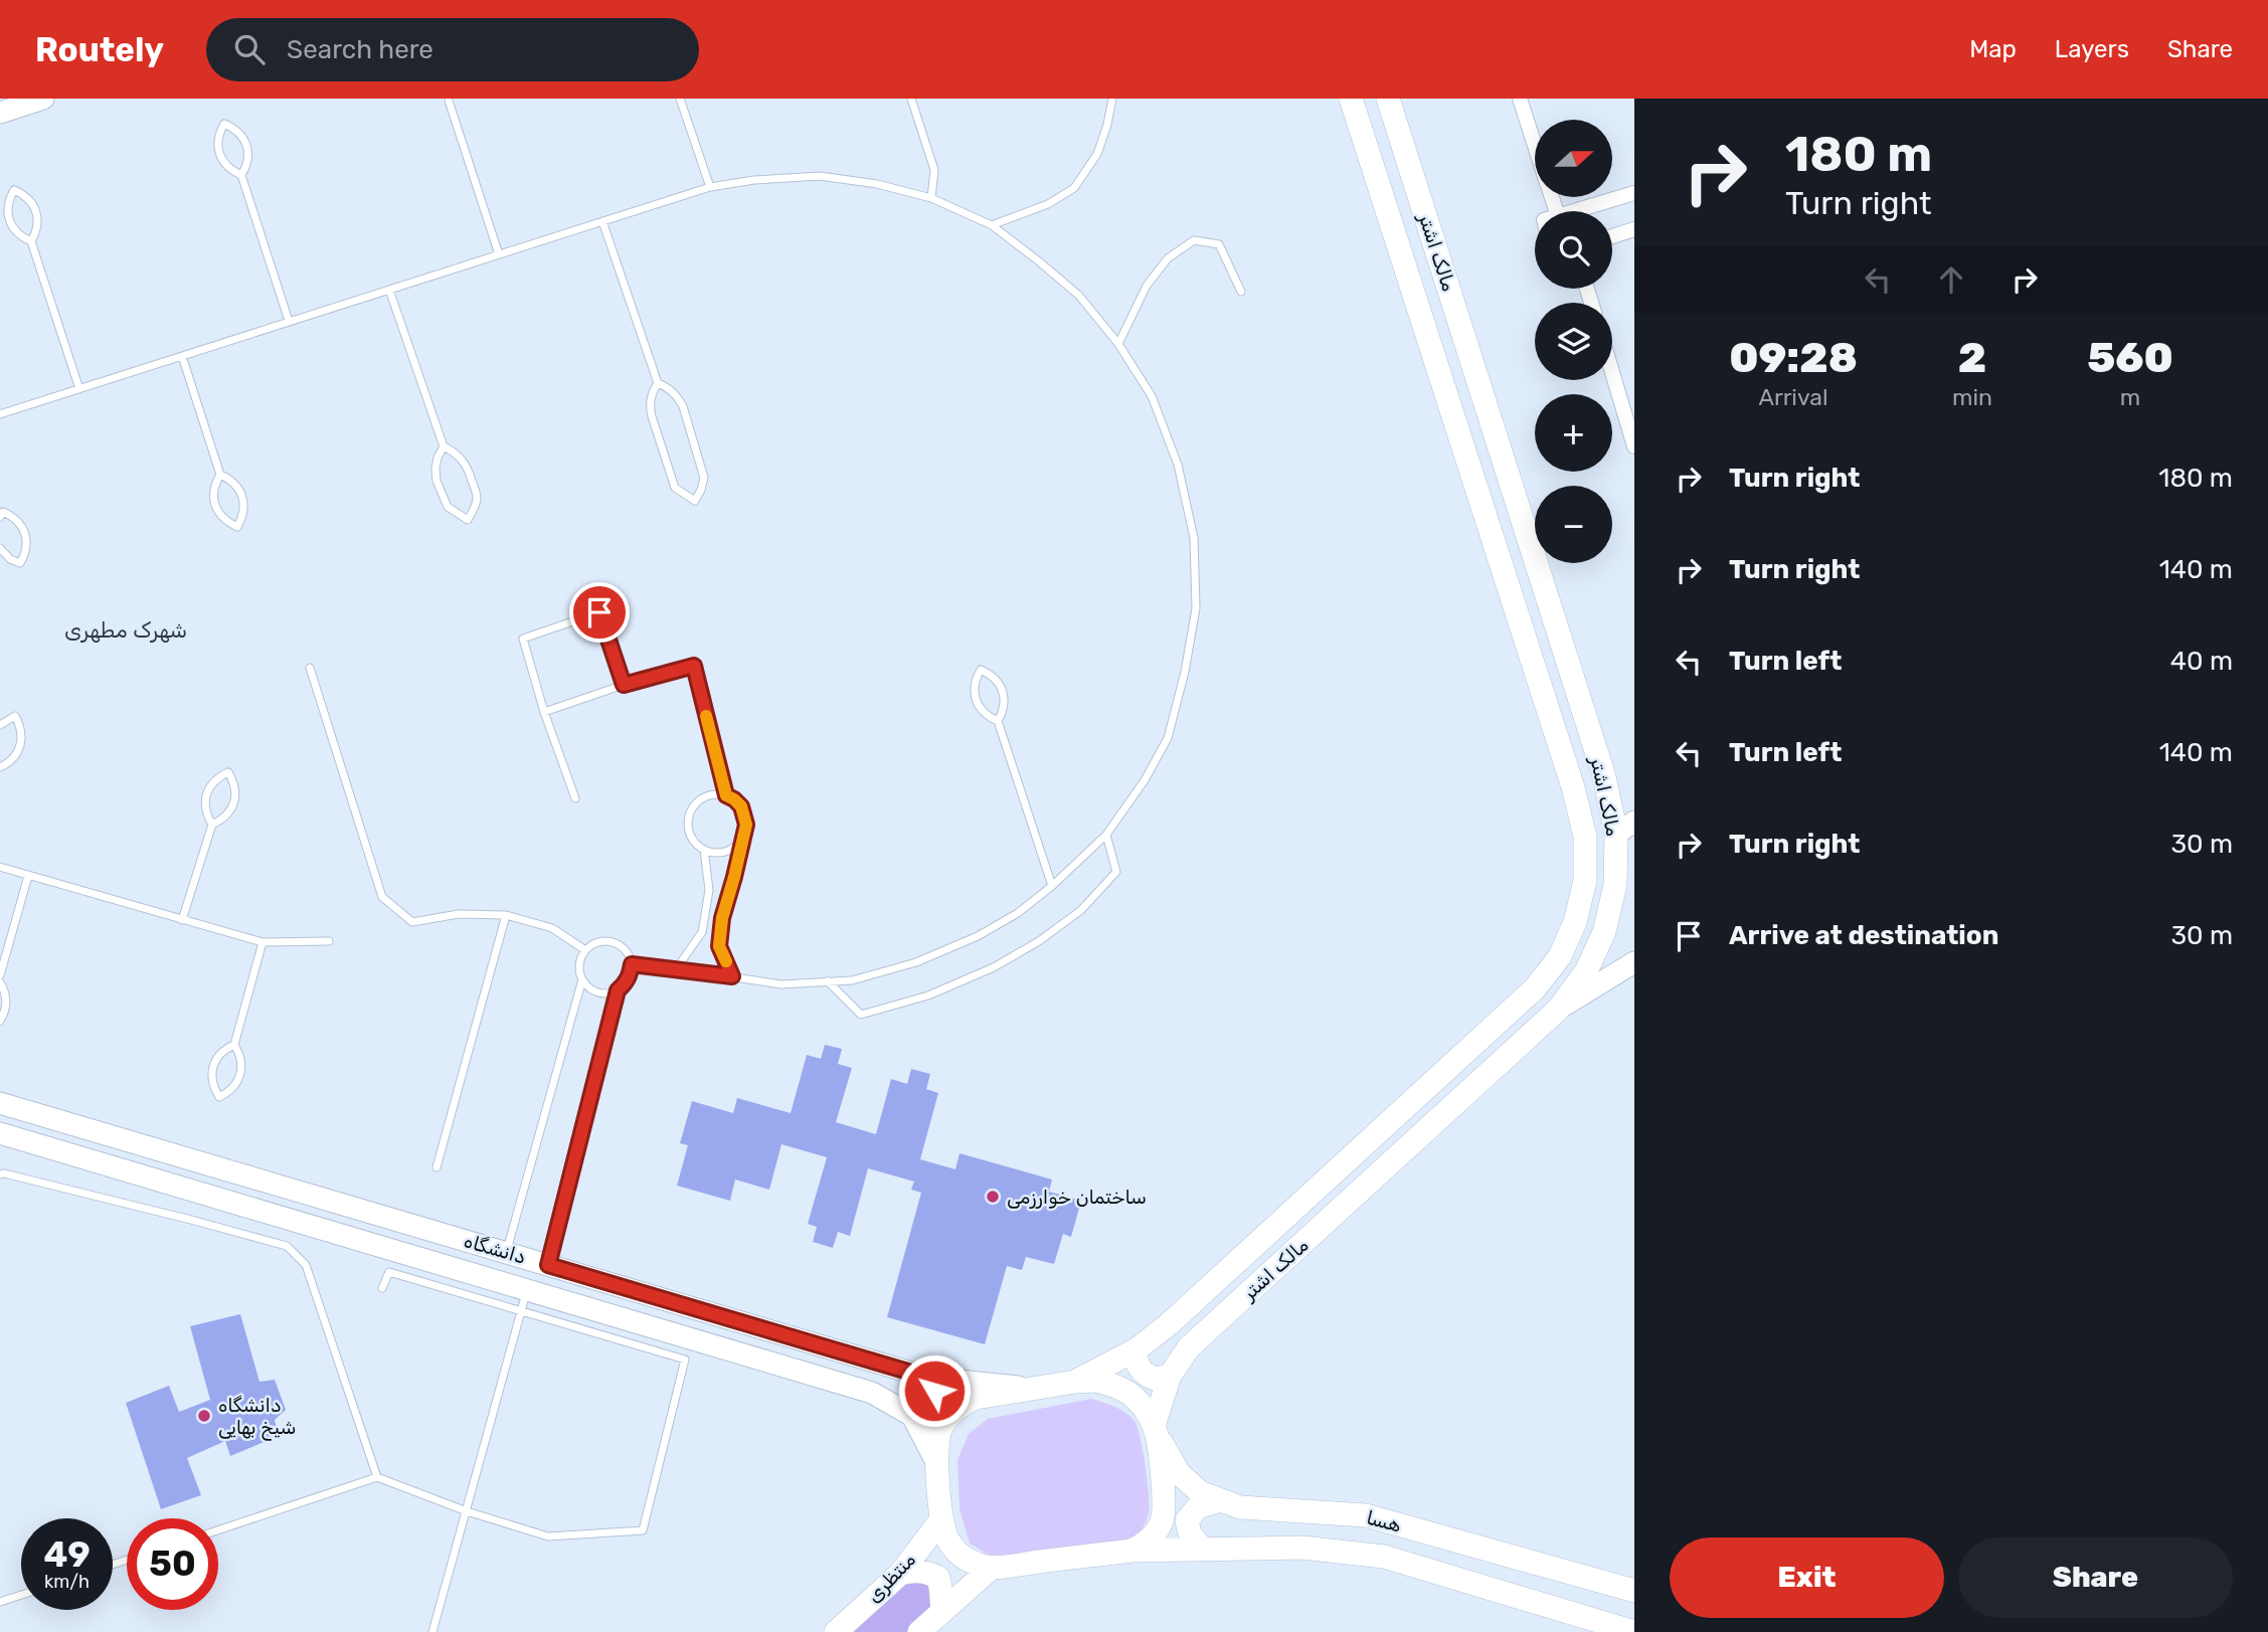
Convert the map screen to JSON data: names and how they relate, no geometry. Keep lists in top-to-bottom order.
{
  "streets": {
    "main road": [
      "مالک اشتر",
      "دانشگاه",
      "هسا",
      "منتظری"
    ]
  },
  "crossings": [
    ["مالک اشتر", "دانشگاه"],
    ["مالک اشتر", "هسا"],
    ["مالک اشتر", "منتظری"],
    ["دانشگاه", "هسا"],
    ["دانشگاه", "منتظری"],
    ["هسا", "منتظری"]
  ],
  "districts": ["شهرک مطهری"],
  "places": ["ساختمان خوارزمی", "دانشگاه شیخ بهایی"],
  "north": "right",
  "page": {
    "header": "Routely",
    "search": "Search here",
    "nav": ["Map", "Layers", "Share"],
    "turn": ["180 m", "Turn right"],
    "map_buttons": ["+", "−"],
    "eta": [
      "09:28",
      "Arrival",
      "2",
      "min",
      "560",
      "m"
    ],
    "list": [
      {
        "name": "Turn right",
        "value": "180 m"
      },
      {
        "name": "Turn right",
        "value": "140 m"
      },
      {
        "name": "Turn left",
        "value": "40 m"
      },
      {
        "name": "Turn left",
        "value": "140 m"
      },
      {
        "name": "Turn right",
        "value": "30 m"
      },
      {
        "name": "Arrive at destination",
        "value": "30 m"
      }
    ],
    "speed": "49 km/h",
    "limit": "50",
    "buttons": ["Exit", "Share"]
  }
}
